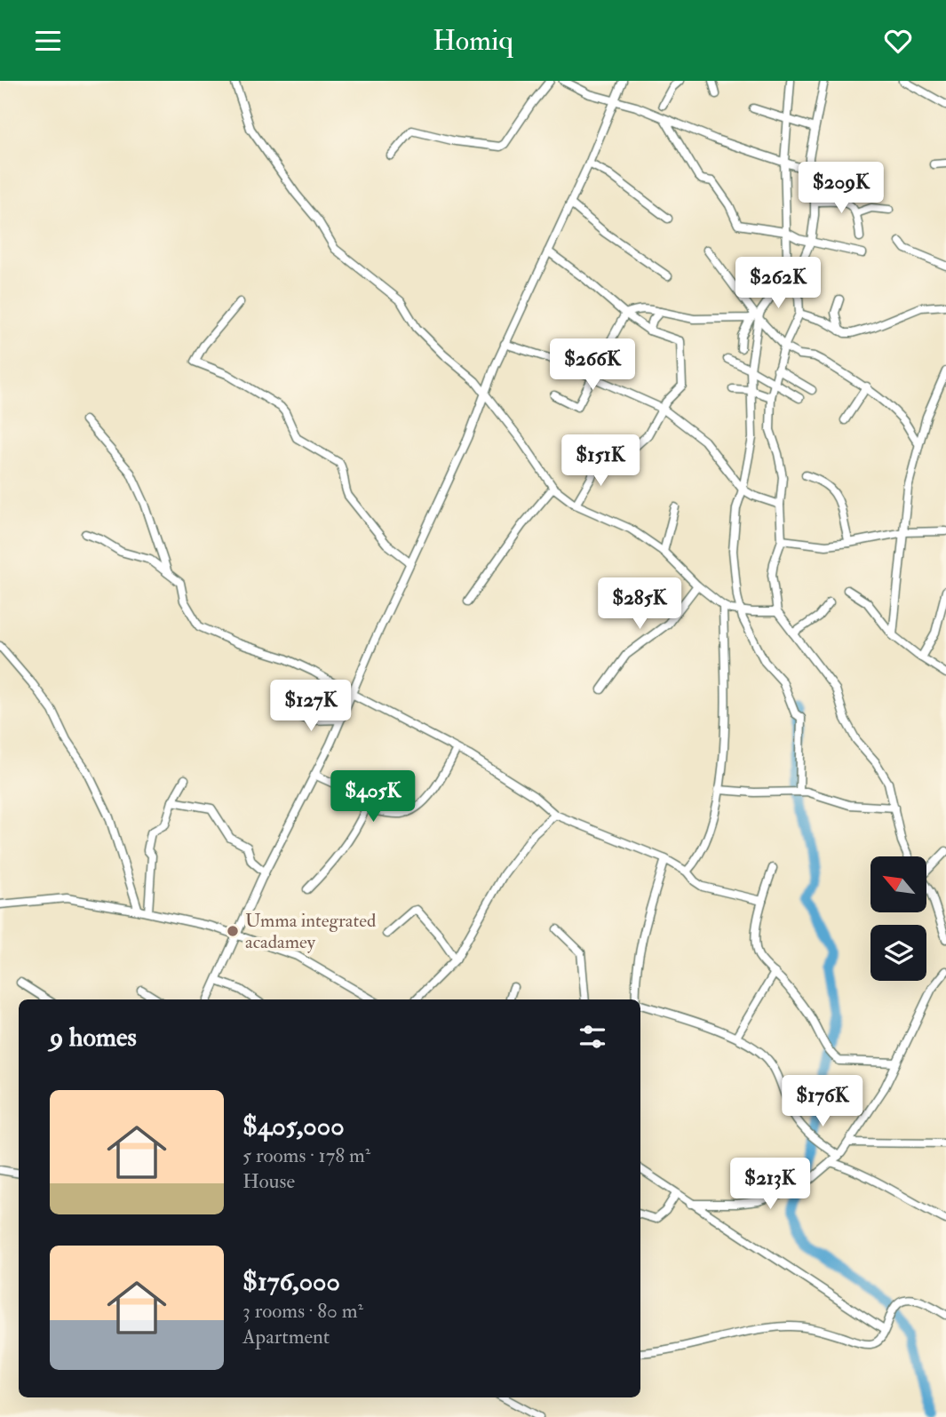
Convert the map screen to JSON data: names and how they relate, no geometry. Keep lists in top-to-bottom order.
{
  "places": ["Umma integrated acadamey"],
  "north": "top left",
  "page": {
    "header": "Homiq",
    "price": [
      "$209K",
      "$262K",
      "$266K",
      "$151K",
      "$285K",
      "$127K",
      "$405K",
      "$176K",
      "$213K"
    ],
    "heading": "9 homes",
    "list": [
      {
        "name": "$405,000",
        "note": "5 rooms · 178 m² · House"
      },
      {
        "name": "$176,000",
        "note": "3 rooms · 80 m² · Apartment"
      }
    ]
  }
}
